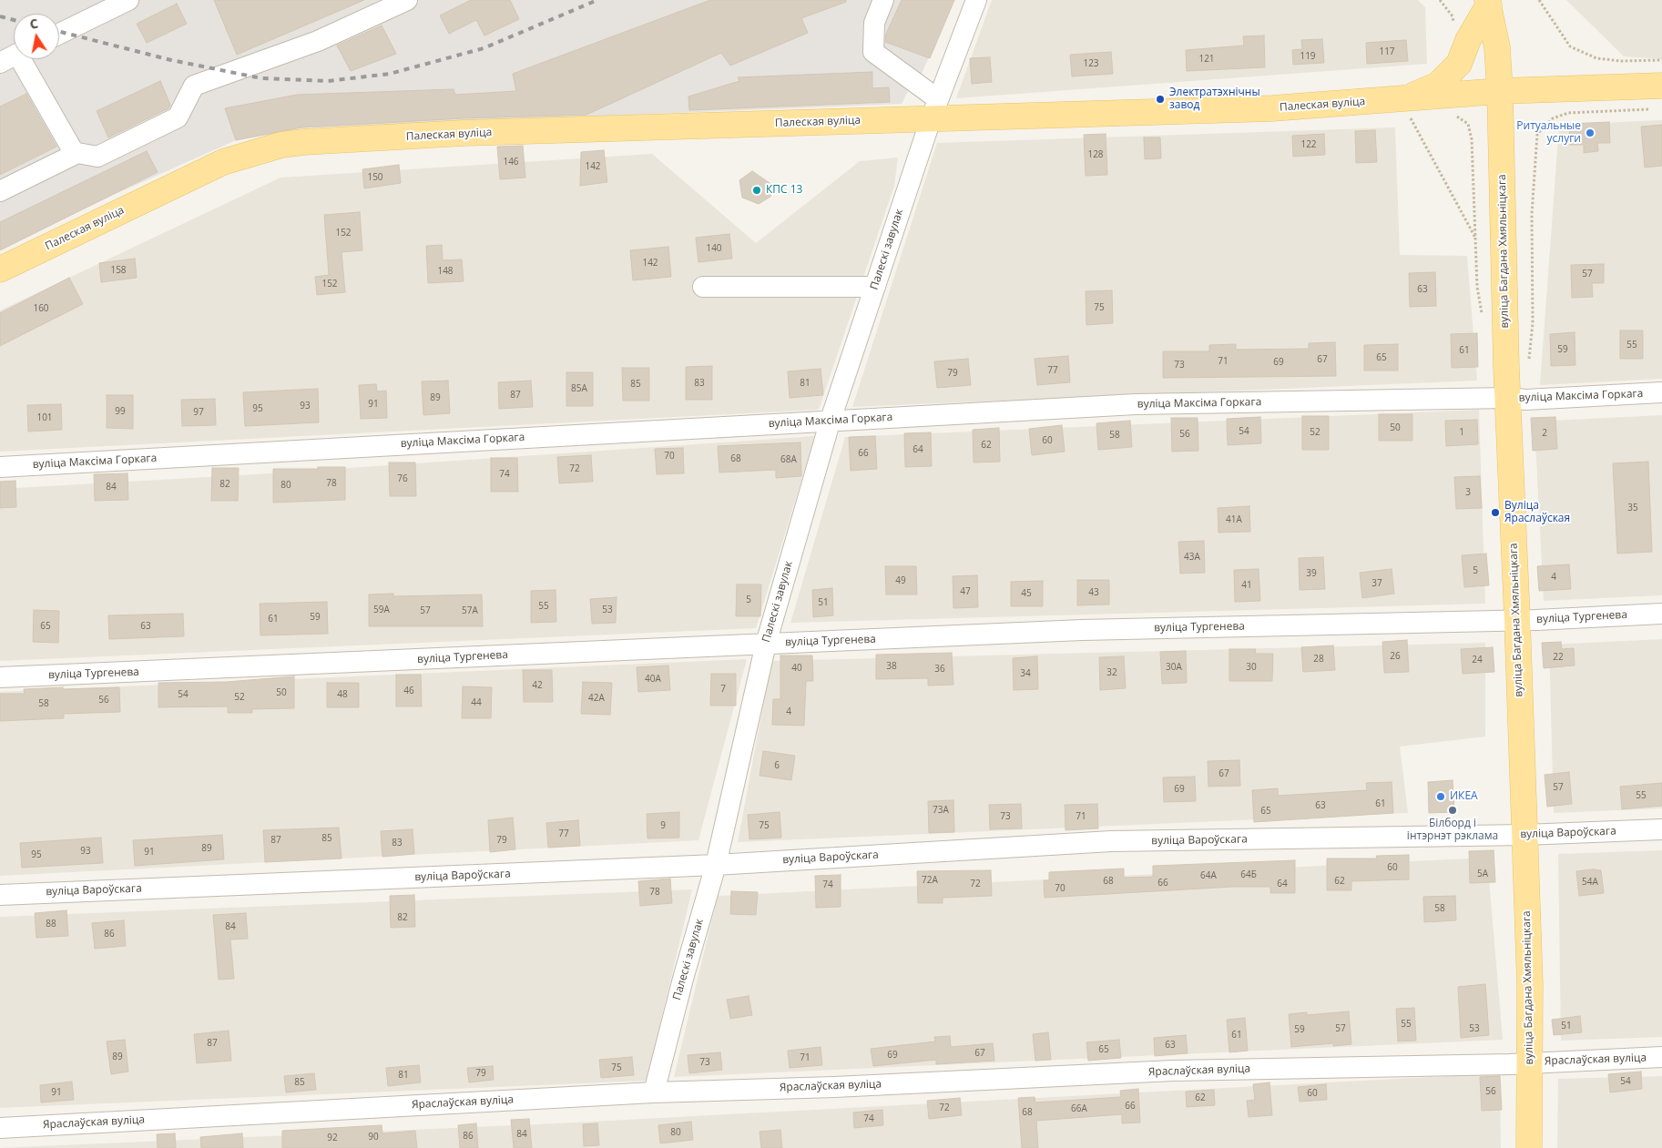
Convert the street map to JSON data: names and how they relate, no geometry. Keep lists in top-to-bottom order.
{
  "streets": {
    "main road": ["Палеская вуліца", "вуліца Багдана Хмяльніцкага"],
    "street": [
      "Палескі завулак",
      "вуліца Максіма Горкага",
      "вуліца Тургенева",
      "вуліца Вароўскага",
      "Яраслаўская вуліца"
    ]
  },
  "crossings": [
    ["Палеская вуліца", "Палескі завулак"],
    ["Палеская вуліца", "вуліца Багдана Хмяльніцкага"],
    ["Палескі завулак", "вуліца Максіма Горкага"],
    ["Палескі завулак", "вуліца Тургенева"],
    ["Палескі завулак", "вуліца Вароўскага"],
    ["Палескі завулак", "Яраслаўская вуліца"],
    ["вуліца Багдана Хмяльніцкага", "вуліца Максіма Горкага"],
    ["вуліца Багдана Хмяльніцкага", "вуліца Тургенева"],
    ["вуліца Багдана Хмяльніцкага", "вуліца Вароўскага"],
    ["вуліца Багдана Хмяльніцкага", "Яраслаўская вуліца"]
  ],
  "places": [
    "Электратэхнічны завод",
    "Ритуальные услуги",
    "КПС 13",
    "Вуліца Яраслаўская",
    "ИКЕА",
    "Білборд і інтэрнэт рэклама"
  ],
  "house_numbers": [
    "117",
    "119",
    "121",
    "123",
    "122",
    "128",
    "146",
    "142",
    "150",
    "152",
    "140",
    "142",
    "158",
    "148",
    "57",
    "152",
    "63",
    "75",
    "160",
    "55",
    "59",
    "61",
    "65",
    "67",
    "71",
    "69",
    "73",
    "77",
    "79",
    "83",
    "81",
    "85",
    "85А",
    "87",
    "89",
    "91",
    "93",
    "95",
    "99",
    "97",
    "101",
    "50",
    "54",
    "52",
    "1",
    "2",
    "56",
    "58",
    "60",
    "62",
    "64",
    "66",
    "70",
    "68",
    "68А",
    "72",
    "74",
    "76",
    "78",
    "82",
    "80",
    "84",
    "3",
    "35",
    "41А",
    "43А",
    "5",
    "39",
    "4",
    "49",
    "37",
    "41",
    "47",
    "43",
    "45",
    "5",
    "51",
    "55",
    "59А",
    "53",
    "57",
    "57А",
    "59",
    "61",
    "65",
    "63",
    "26",
    "22",
    "28",
    "24",
    "38",
    "30А",
    "30",
    "40",
    "36",
    "32",
    "34",
    "40А",
    "42",
    "7",
    "46",
    "50",
    "54",
    "48",
    "52",
    "42А",
    "56",
    "44",
    "58",
    "4",
    "6",
    "67",
    "57",
    "69",
    "55",
    "61",
    "63",
    "73А",
    "65",
    "73",
    "71",
    "9",
    "75",
    "77",
    "85",
    "87",
    "79",
    "83",
    "89",
    "93",
    "91",
    "95",
    "60",
    "5А",
    "64Б",
    "64А",
    "72А",
    "68",
    "62",
    "54А",
    "66",
    "72",
    "64",
    "74",
    "70",
    "78",
    "58",
    "82",
    "88",
    "84",
    "86",
    "55",
    "51",
    "57",
    "53",
    "59",
    "61",
    "87",
    "63",
    "65",
    "67",
    "69",
    "89",
    "71",
    "73",
    "75",
    "79",
    "81",
    "54",
    "85",
    "56",
    "91",
    "60",
    "62",
    "66",
    "72",
    "66А",
    "68",
    "74",
    "80",
    "84",
    "86",
    "90",
    "92"
  ],
  "north": "top"
}
